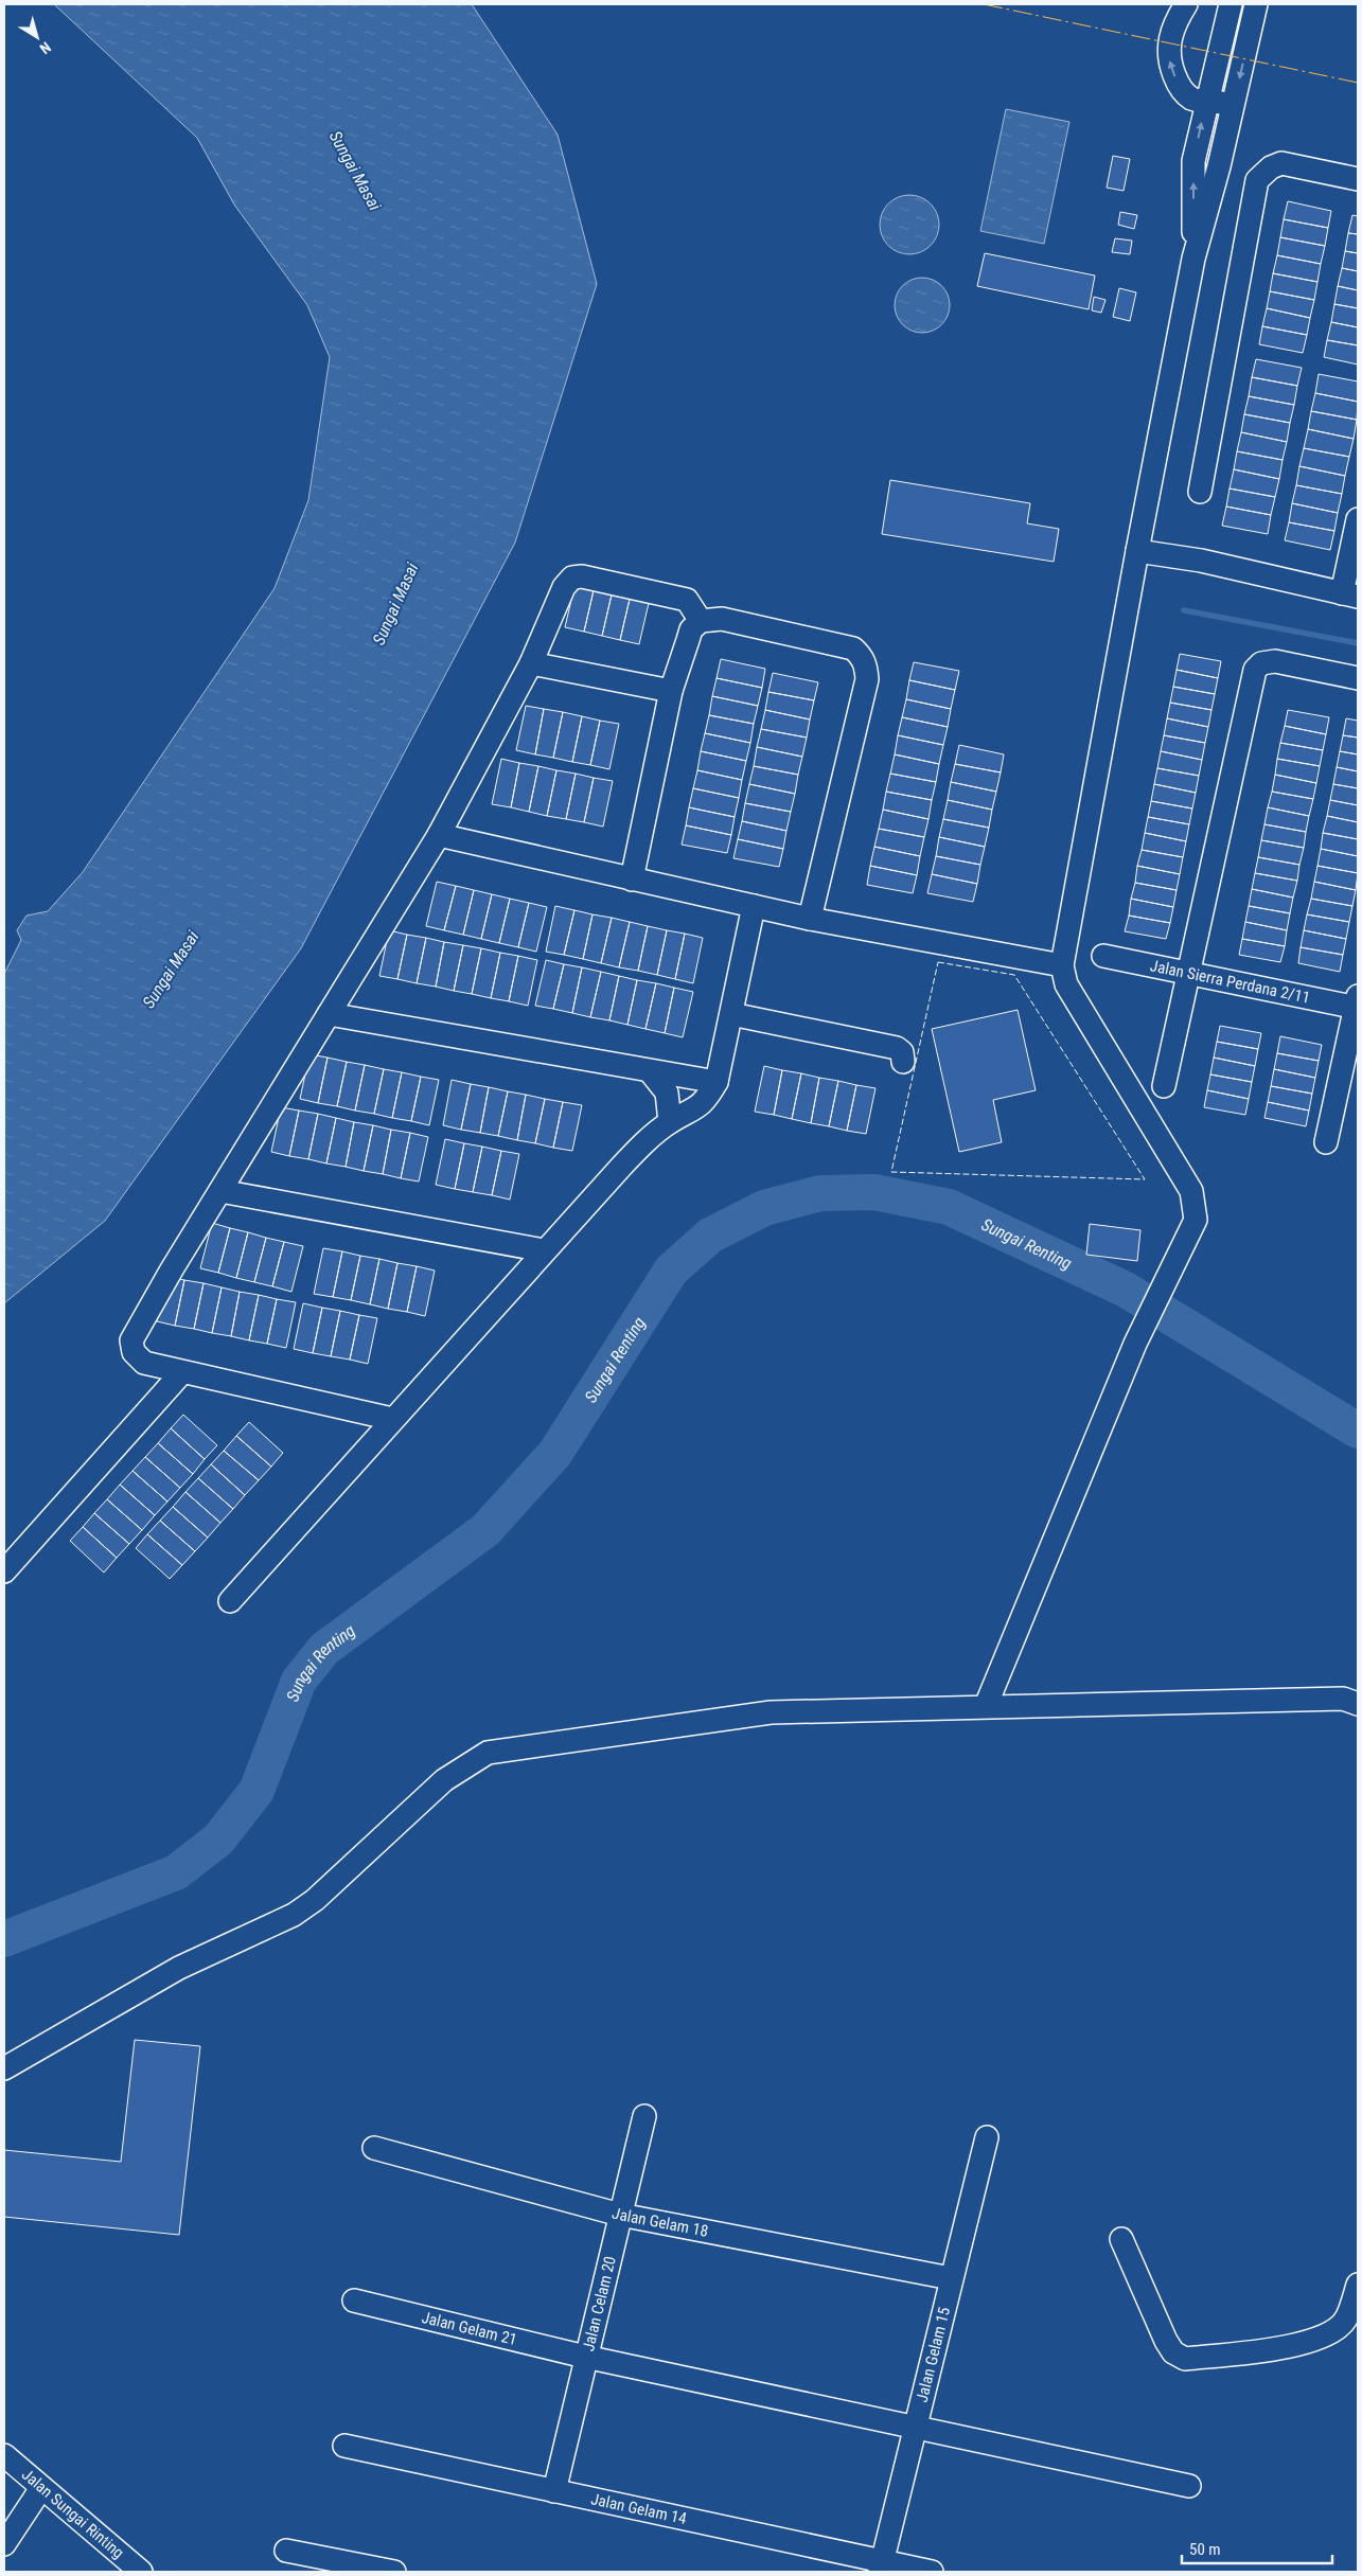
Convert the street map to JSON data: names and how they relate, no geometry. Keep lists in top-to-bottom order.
{
  "streets": {
    "street": [
      "Jalan Sierra Perdana 2/11",
      "Jalan Gelam 18",
      "Jalan Celam 20",
      "Jalan Gelam 21",
      "Jalan Gelam 15",
      "Jalan Gelam 14",
      "Jalan Sungai Rinting"
    ]
  },
  "crossings": [
    ["Jalan Gelam 18", "Jalan Celam 20"],
    ["Jalan Gelam 18", "Jalan Gelam 15"],
    ["Jalan Celam 20", "Jalan Gelam 21"],
    ["Jalan Celam 20", "Jalan Gelam 14"],
    ["Jalan Gelam 21", "Jalan Gelam 15"],
    ["Jalan Gelam 15", "Jalan Gelam 14"]
  ],
  "water": ["Sungai Masai", "Sungai Renting"],
  "scale_bar": "50 m",
  "north": "bottom right"
}
